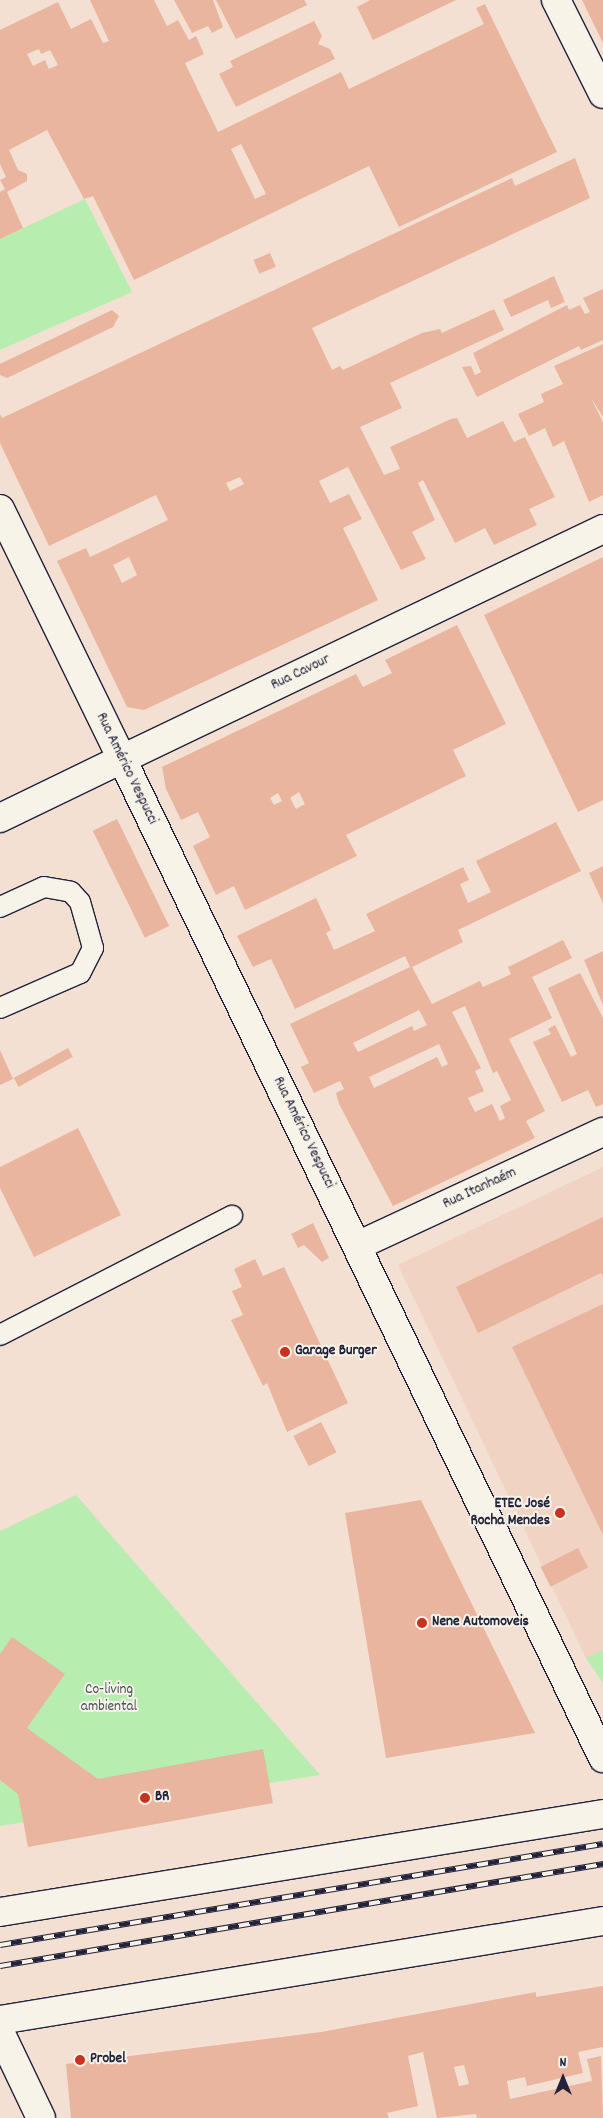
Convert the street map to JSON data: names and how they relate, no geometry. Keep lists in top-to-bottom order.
{
  "streets": {
    "main road": ["Rua Cavour", "Rua Américo Vespucci", "Rua Itanhaém"]
  },
  "crossings": [
    ["Rua Cavour", "Rua Américo Vespucci"],
    ["Rua Américo Vespucci", "Rua Itanhaém"]
  ],
  "parks": ["Co-living ambiental"],
  "places": [
    "Garage Burger",
    "ETEC José Rocha Mendes",
    "Nene Automoveis",
    "BR",
    "Probel"
  ],
  "north": "top"
}
